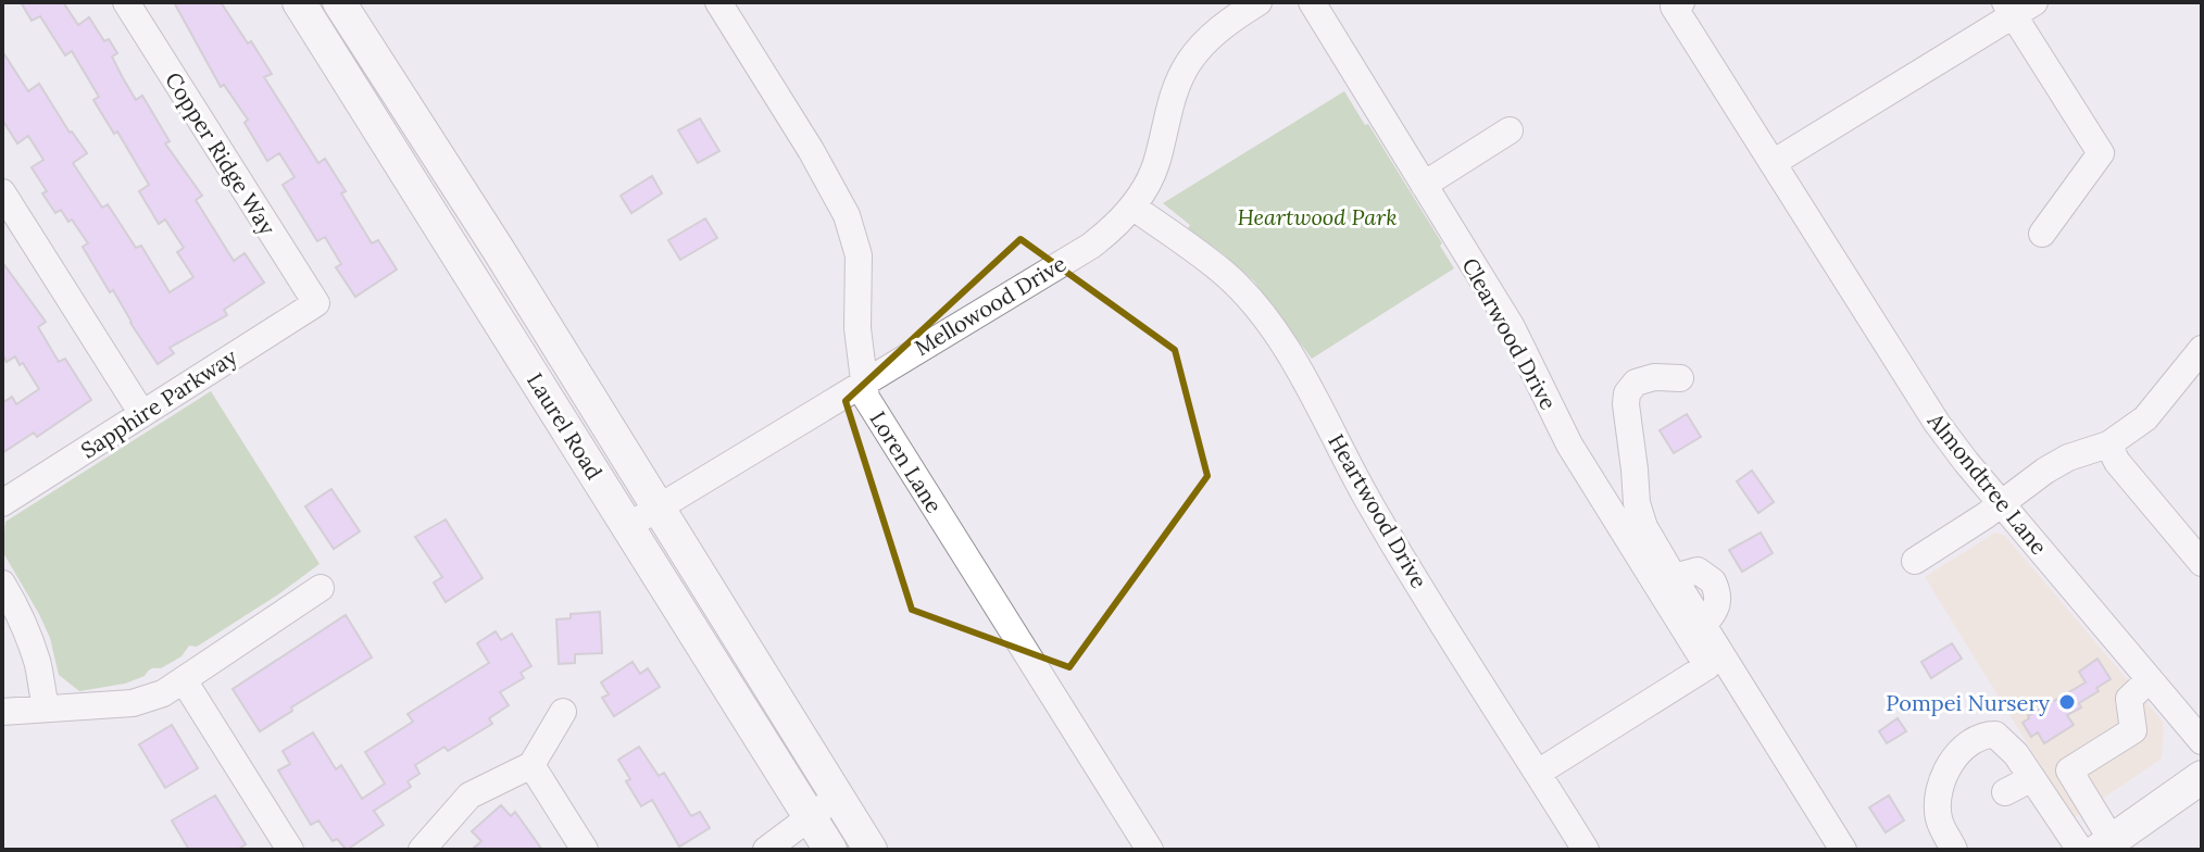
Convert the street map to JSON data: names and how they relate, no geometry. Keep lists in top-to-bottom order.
{
  "streets": {
    "main road": ["Laurel Road"],
    "street": [
      "Copper Ridge Way",
      "Mellowood Drive",
      "Clearwood Drive",
      "Sapphire Parkway",
      "Loren Lane",
      "Almondtree Lane",
      "Heartwood Drive"
    ]
  },
  "crossings": [
    ["Copper Ridge Way", "Sapphire Parkway"],
    ["Mellowood Drive", "Laurel Road"],
    ["Mellowood Drive", "Loren Lane"],
    ["Mellowood Drive", "Heartwood Drive"],
    ["Clearwood Drive", "Heartwood Drive"]
  ],
  "parks": ["Heartwood Park"],
  "places": ["Pompei Nursery"]
}
